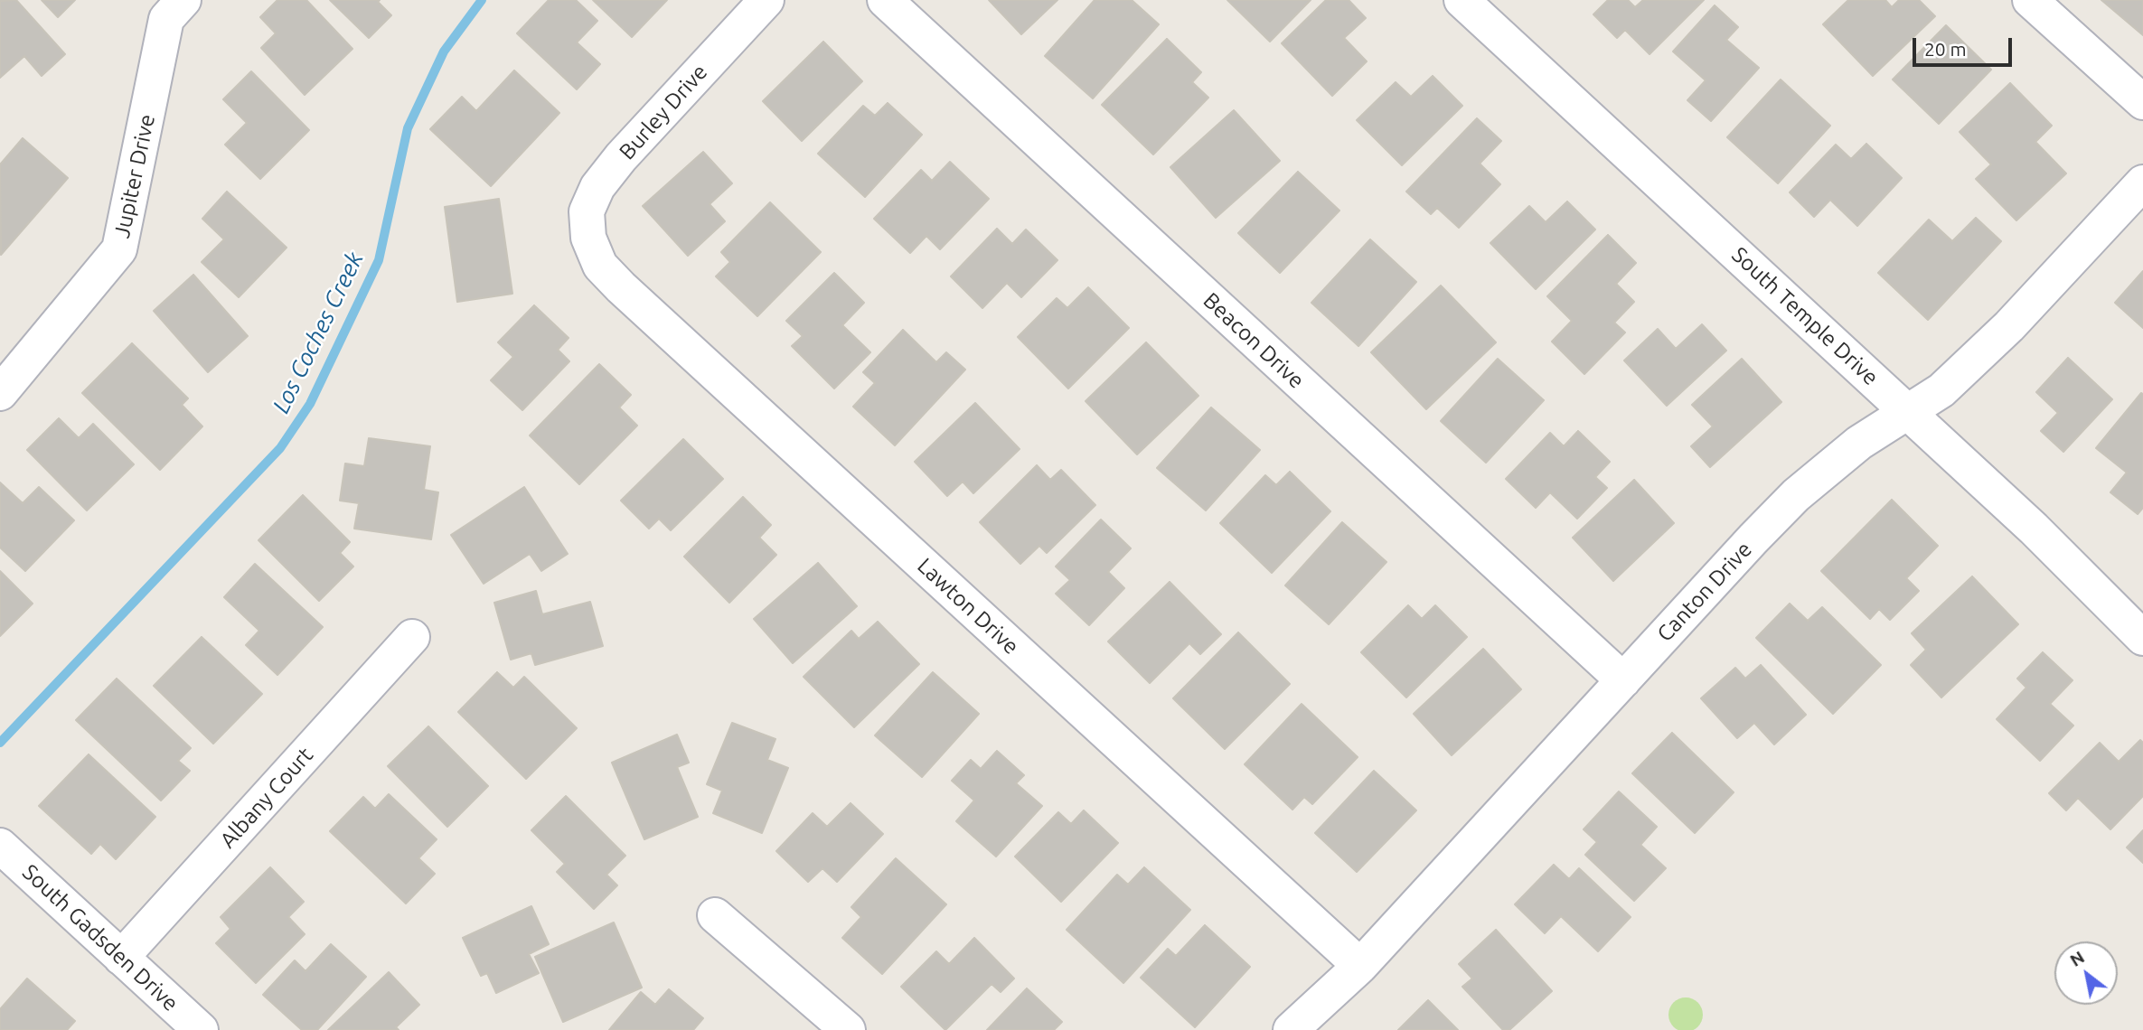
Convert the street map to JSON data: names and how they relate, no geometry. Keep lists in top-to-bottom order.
{
  "streets": {
    "street": [
      "Burley Drive",
      "Jupiter Drive",
      "South Temple Drive",
      "Beacon Drive",
      "Canton Drive",
      "Lawton Drive",
      "Albany Court",
      "South Gadsden Drive"
    ]
  },
  "crossings": [
    ["Burley Drive", "Lawton Drive"],
    ["South Temple Drive", "Canton Drive"],
    ["Beacon Drive", "Canton Drive"],
    ["Canton Drive", "Lawton Drive"],
    ["Albany Court", "South Gadsden Drive"]
  ],
  "water": ["Los Coches Creek"],
  "scale_bar": "20 m",
  "north": "top left"
}
